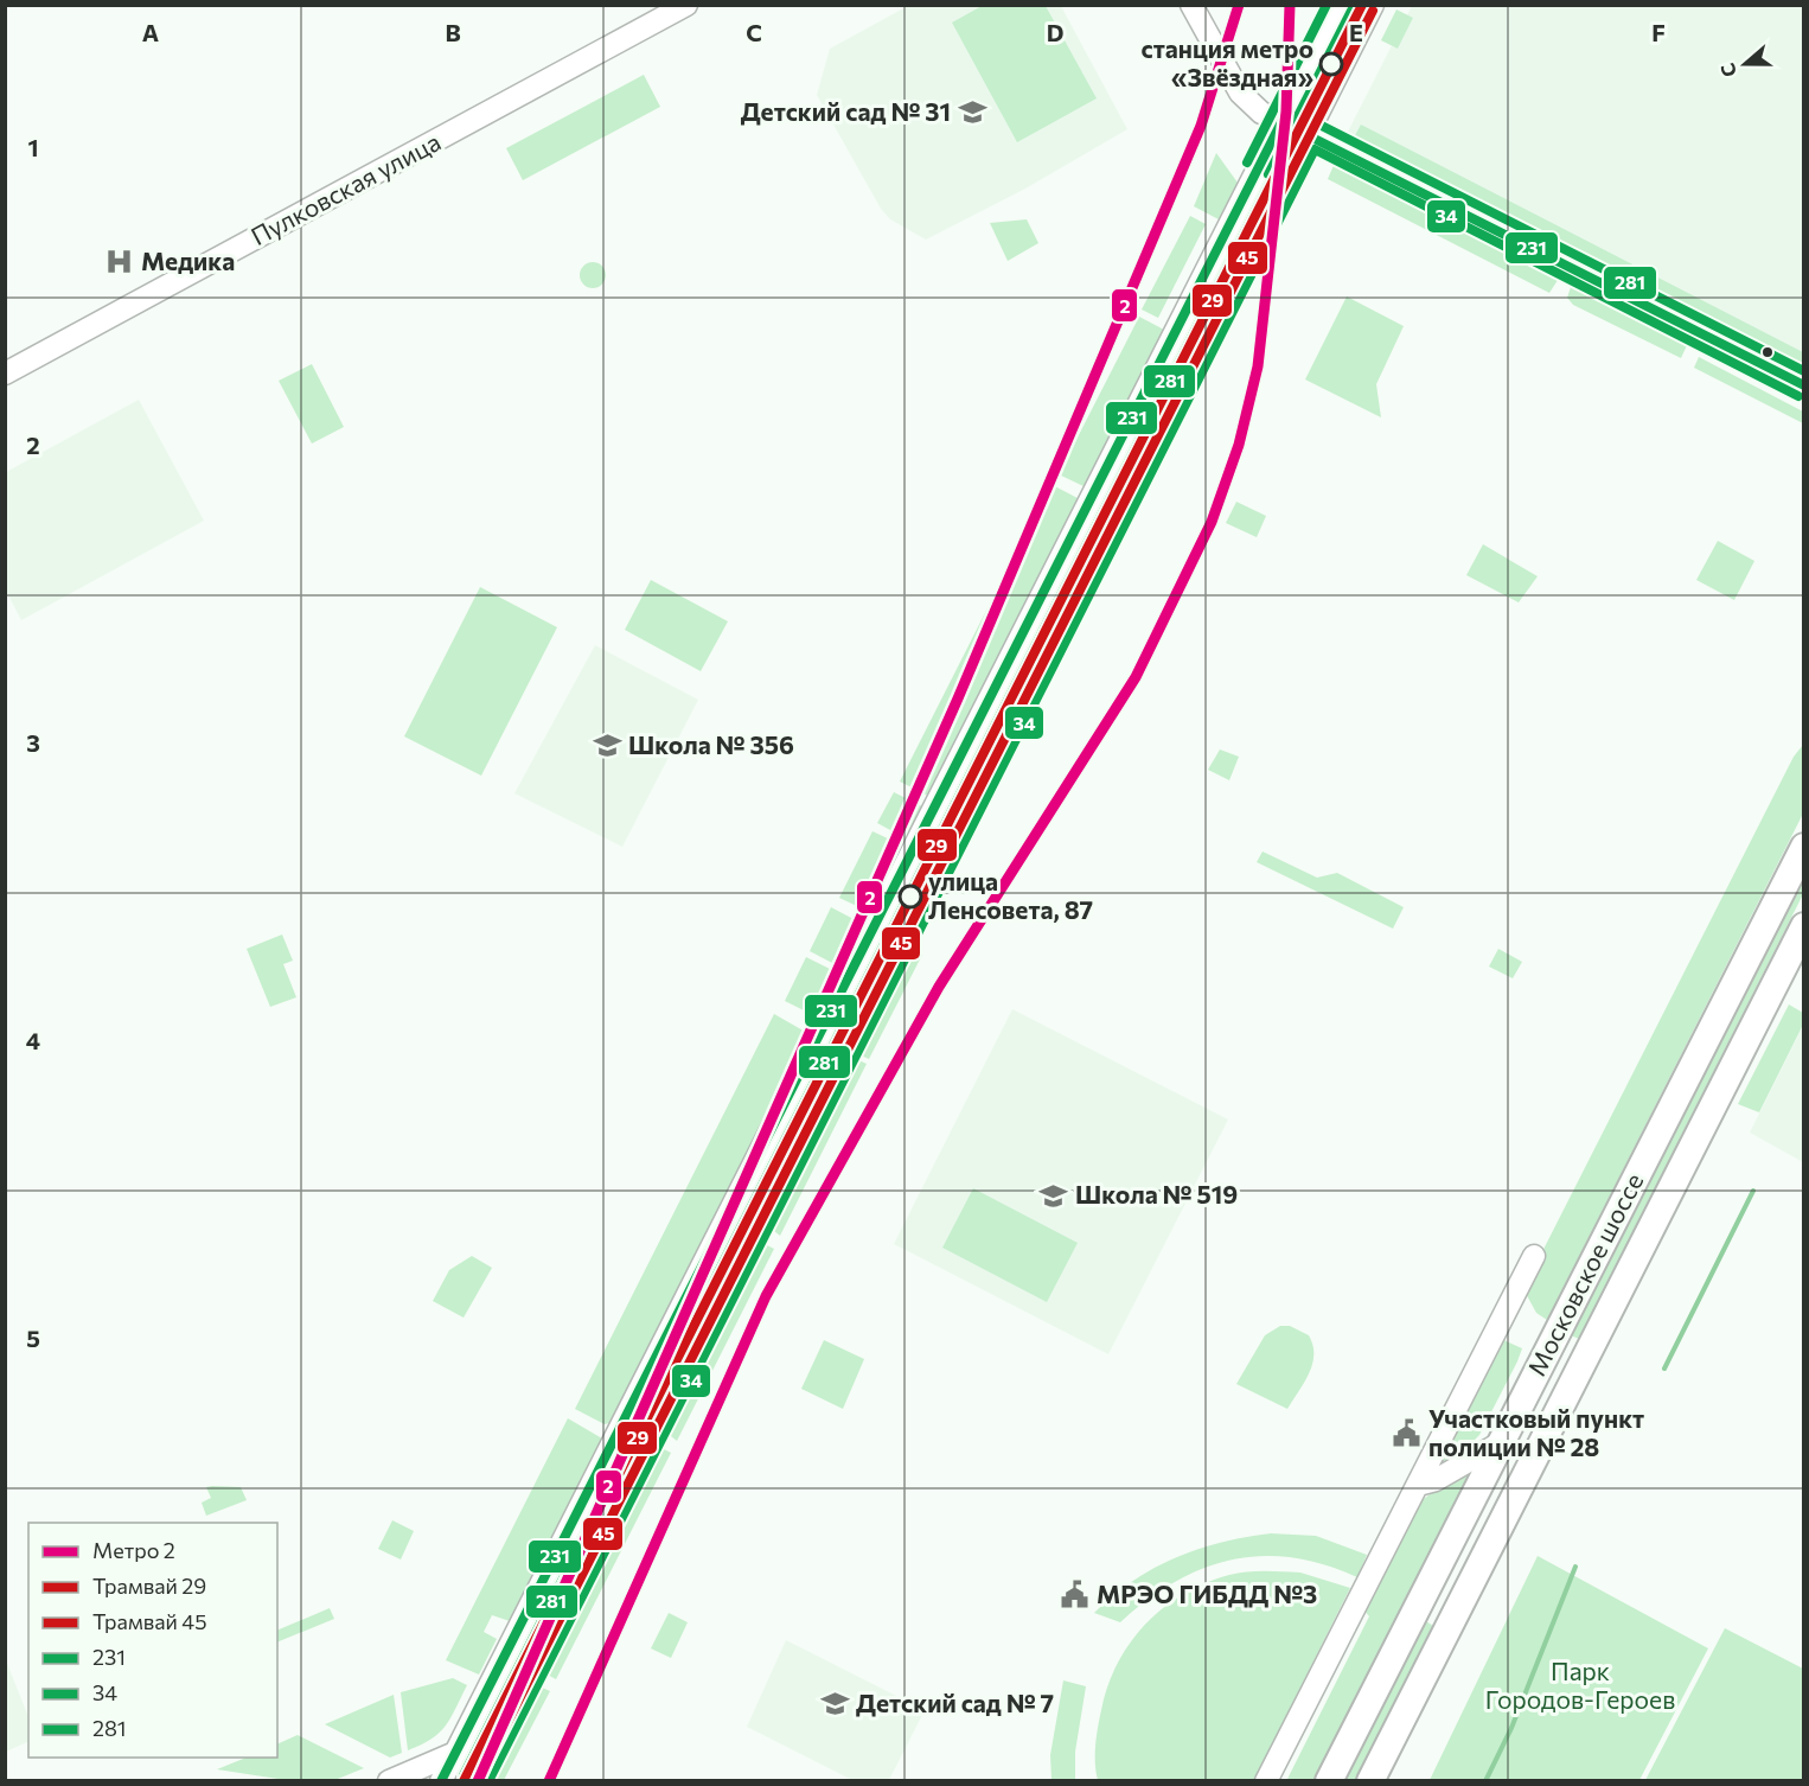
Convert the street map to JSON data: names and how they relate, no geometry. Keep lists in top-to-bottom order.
{
  "streets": {
    "main road": ["Московское шоссе"],
    "street": ["Пулковская улица"]
  },
  "parks": ["Парк Городов-Героев"],
  "places": {
    "other": ["станция метро «Звёздная»", "улица Ленсовета, 87"],
    "school or university": [
      "Детский сад № 31",
      "Школа № 356",
      "Школа № 519",
      "Детский сад № 7"
    ],
    "hospital": ["Медика"],
    "public building": ["Участковый пункт полиции № 28", "МРЭО ГИБДД №3"]
  },
  "lines": [
    "metro line 2",
    "tram line 29",
    "transit line 231",
    "transit line 281",
    "tram line 45",
    "transit line 34"
  ],
  "legend": [
    "Метро 2",
    "Трамвай 29",
    "Трамвай 45",
    "231",
    "34",
    "281"
  ],
  "north": "left",
  "grid": {
    "columns": [
      "A",
      "B",
      "C",
      "D",
      "E",
      "F"
    ],
    "rows": [
      "1",
      "2",
      "3",
      "4",
      "5"
    ]
  }
}
